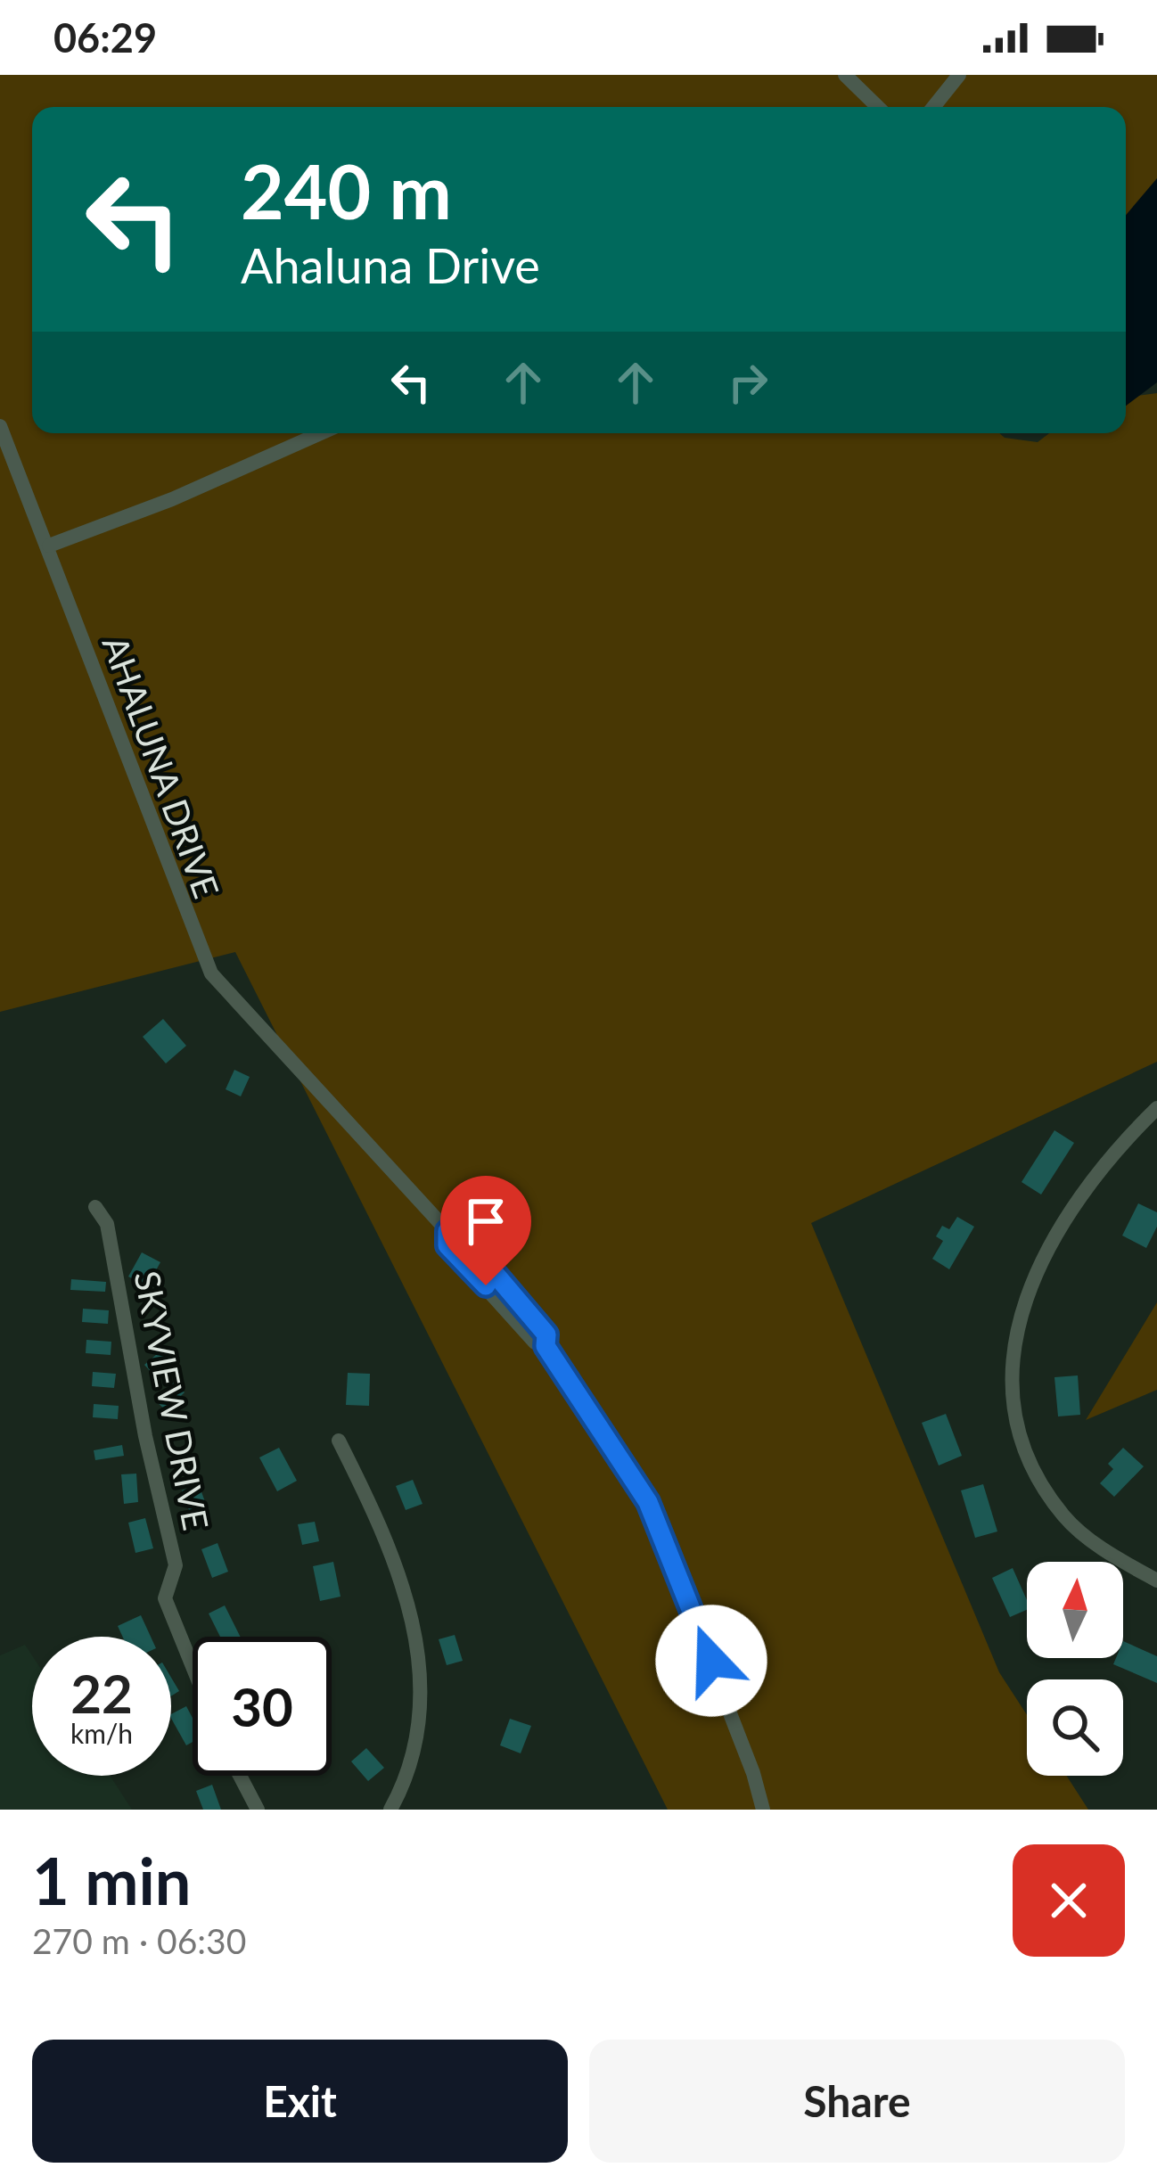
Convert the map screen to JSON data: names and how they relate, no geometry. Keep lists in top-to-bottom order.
{
  "streets": {
    "street": ["AHALUNA DRIVE", "SKYVIEW DRIVE"]
  },
  "north": "top",
  "page": {
    "status": "06:29",
    "turn": ["240 m", "Ahaluna Drive"],
    "speed": "22 km/h",
    "limit": "30",
    "heading": ["1 min", "270 m · 06:30"],
    "buttons": ["Exit", "Share"]
  }
}
